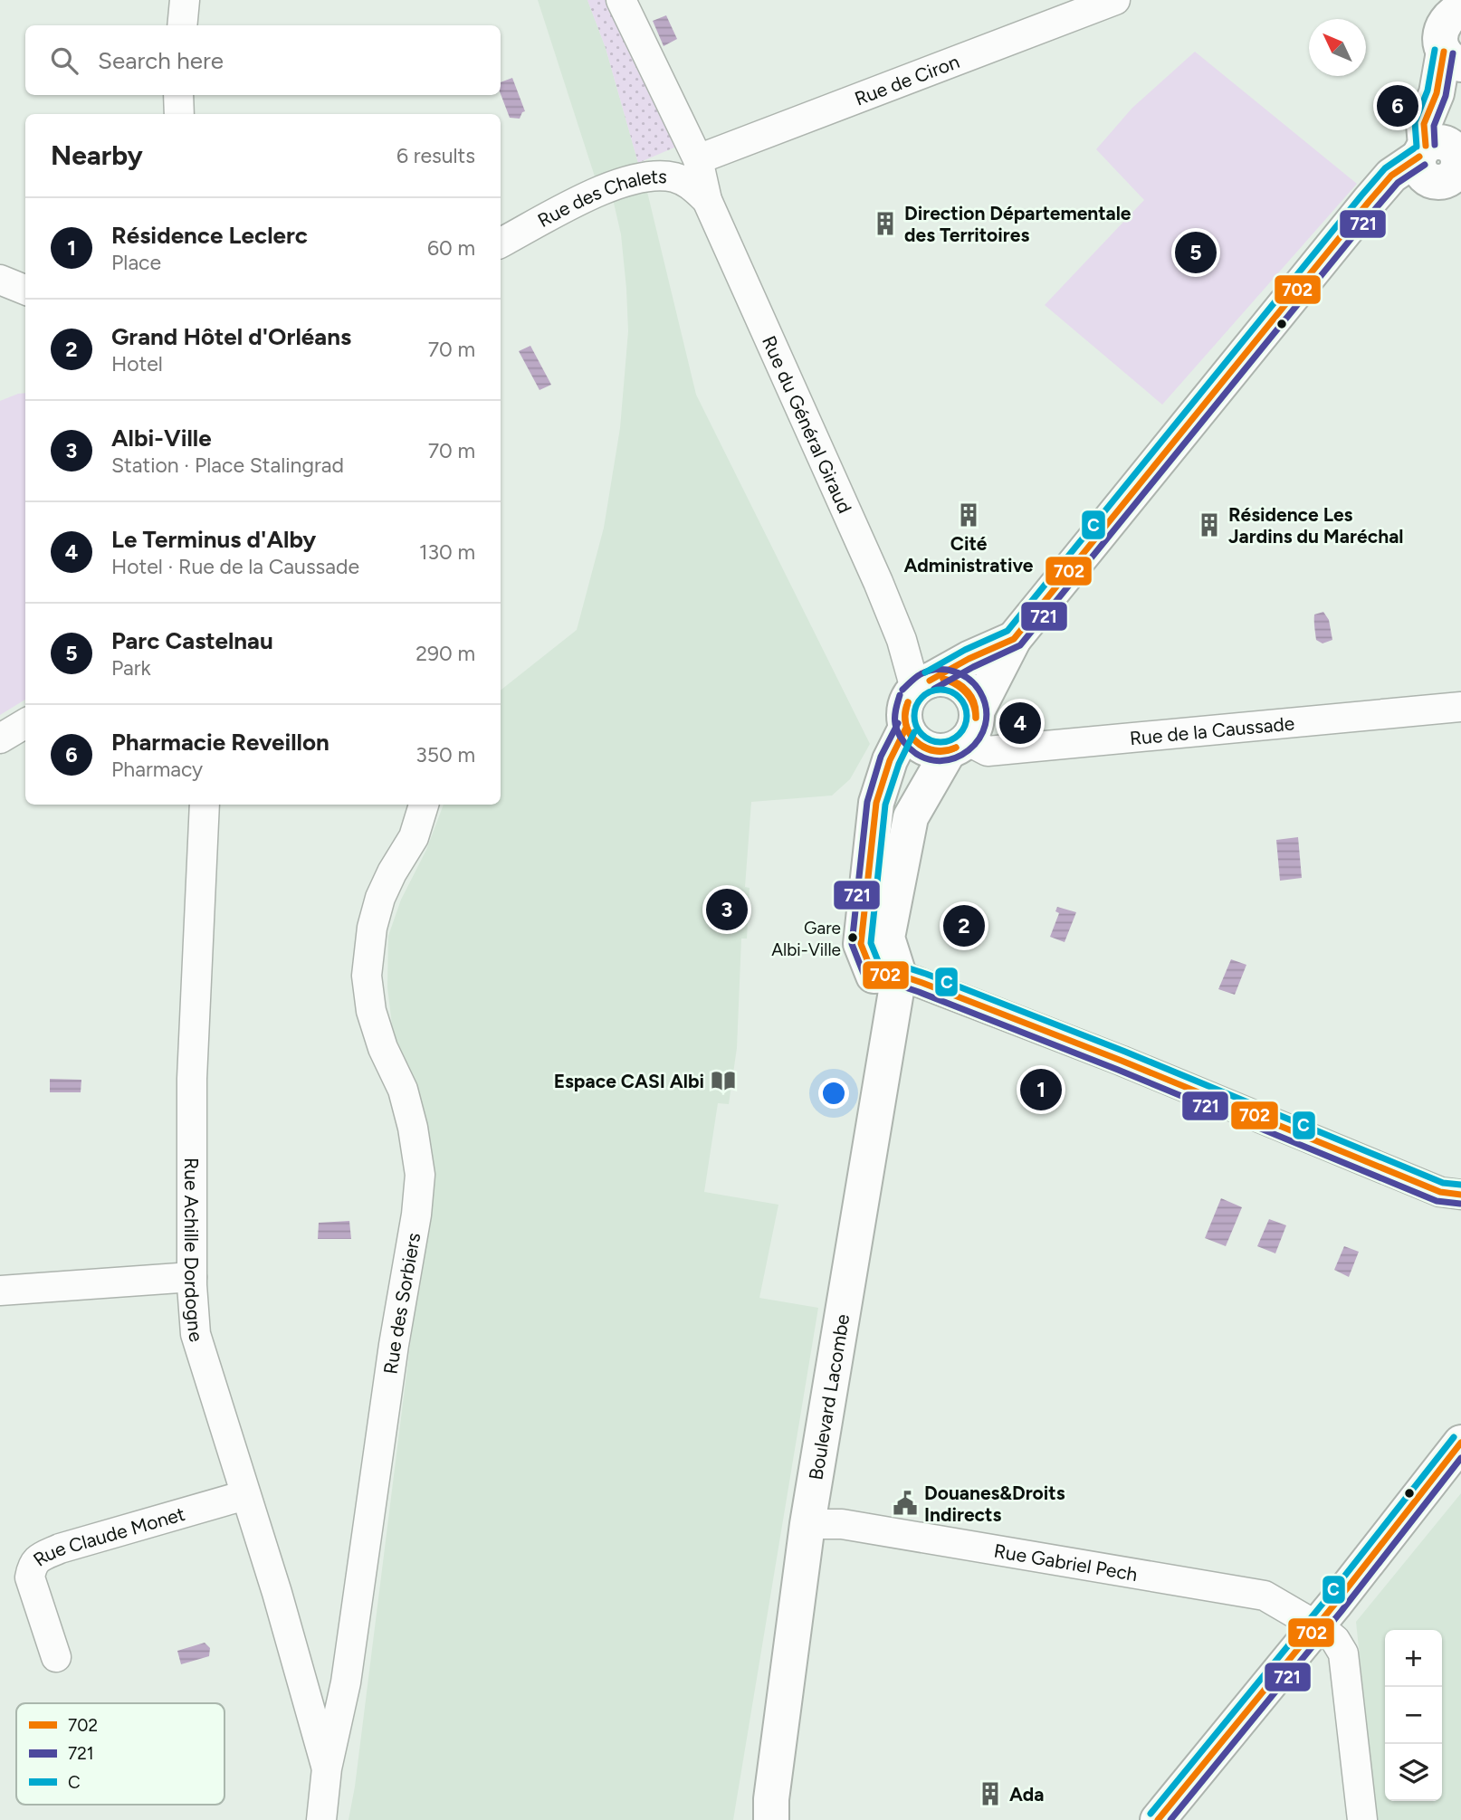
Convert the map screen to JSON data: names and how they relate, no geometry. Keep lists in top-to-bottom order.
{
  "streets": {
    "main road": ["Boulevard Lacombe"],
    "street": [
      "Rue de Ciron",
      "Rue des Chalets",
      "Rue du Général Giraud",
      "Rue de la Caussade",
      "Rue Achille Dordogne",
      "Rue des Sorbiers",
      "Rue Claude Monet",
      "Rue Gabriel Pech"
    ]
  },
  "crossings": [
    ["Rue de Ciron", "Rue du Général Giraud"],
    ["Rue des Chalets", "Rue du Général Giraud"],
    ["Rue du Général Giraud", "Rue de la Caussade"],
    ["Rue Achille Dordogne", "Rue des Sorbiers"],
    ["Rue Achille Dordogne", "Rue Claude Monet"],
    ["Boulevard Lacombe", "Rue Gabriel Pech"]
  ],
  "places": {
    "building": [
      "Direction Départementale des Territoires",
      "Cité Administrative",
      "Résidence Les Jardins du Maréchal",
      "Ada"
    ],
    "other": ["Gare Albi-Ville"],
    "library": ["Espace CASI Albi"],
    "public building": ["Douanes&Droits Indirects"]
  },
  "lines": ["transit line C", "transit line 702", "transit line 721"],
  "legend": ["702", "721", "C"],
  "north": "top left",
  "page": {
    "search": "Search here",
    "pins": [
      "6",
      "5",
      "4",
      "3",
      "2",
      "1"
    ],
    "heading": ["Nearby", "6 results"],
    "list": [
      {
        "mark": "1",
        "name": "Résidence Leclerc",
        "note": "Place",
        "value": "60 m"
      },
      {
        "mark": "2",
        "name": "Grand Hôtel d'Orléans",
        "note": "Hotel",
        "value": "70 m"
      },
      {
        "mark": "3",
        "name": "Albi-Ville",
        "note": "Station · Place Stalingrad",
        "value": "70 m"
      },
      {
        "mark": "4",
        "name": "Le Terminus d'Alby",
        "note": "Hotel · Rue de la Caussade",
        "value": "130 m"
      },
      {
        "mark": "5",
        "name": "Parc Castelnau",
        "note": "Park",
        "value": "290 m"
      },
      {
        "mark": "6",
        "name": "Pharmacie Reveillon",
        "note": "Pharmacy",
        "value": "350 m"
      }
    ],
    "map_buttons": ["+", "−"]
  }
}
